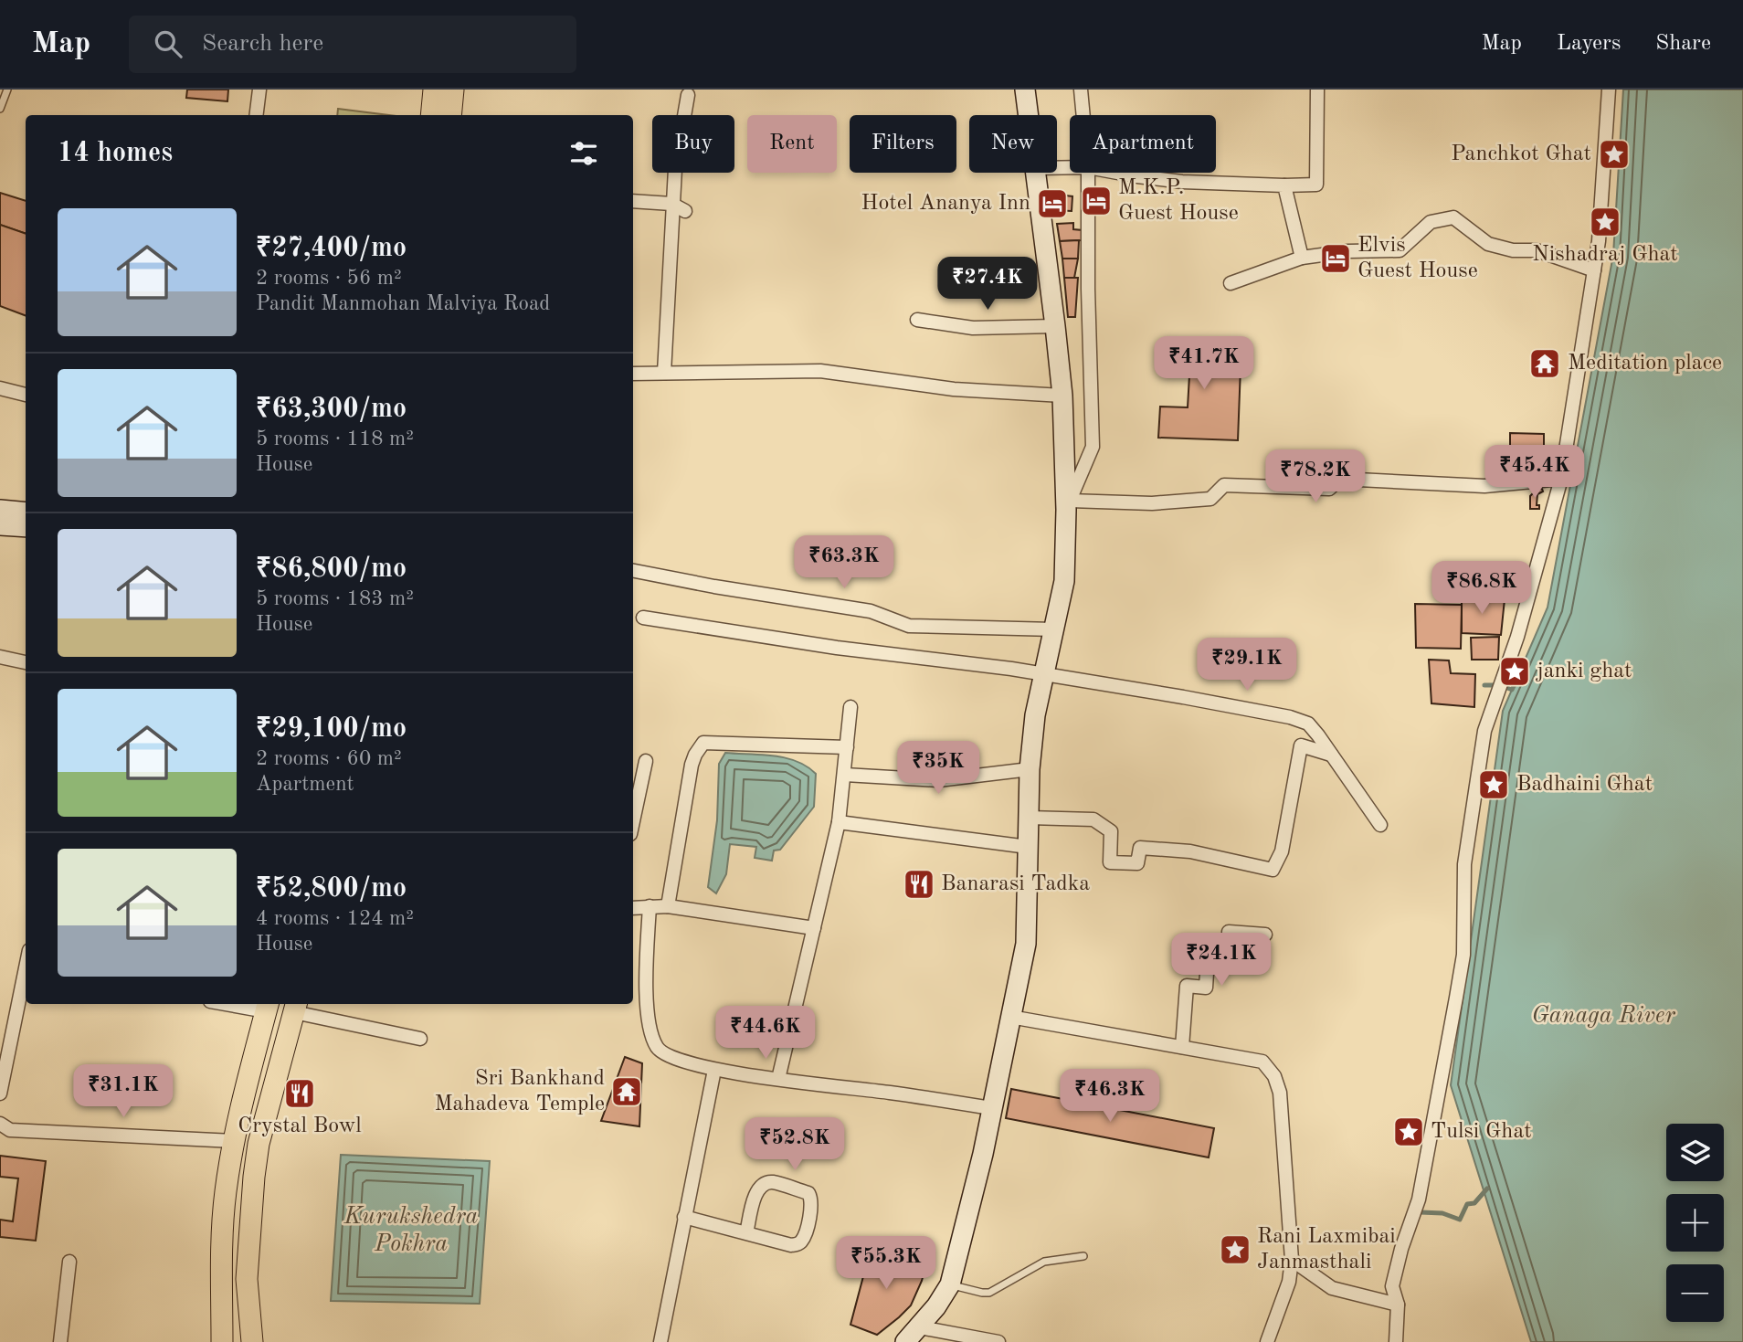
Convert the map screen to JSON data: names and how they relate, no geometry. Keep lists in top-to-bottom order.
{
  "water": ["Ganaga River", "Kurukshedra Pokhra"],
  "places": {
    "place": [
      "Panchkot Ghat",
      "Nishadraj Ghat",
      "janki ghat",
      "Badhaini Ghat",
      "Tulsi Ghat",
      "Rani Laxmibai Janmasthali"
    ],
    "hotel": ["M.K.P. Guest House", "Hotel Ananya Inn", "Elvis Guest House"],
    "temple": ["Meditation place", "Sri Bankhand Mahadeva Temple"],
    "restaurant": ["Banarasi Tadka", "Crystal Bowl"]
  },
  "page": {
    "header": "Map",
    "search": "Search here",
    "nav": ["Map", "Layers", "Share"],
    "chip": [
      "Buy",
      "Rent",
      "Filters",
      "New",
      "Apartment"
    ],
    "heading": "14 homes",
    "list": [
      {
        "name": "₹27,400/mo",
        "note": "2 rooms · 56 m² · Pandit Manmohan Malviya Road"
      },
      {
        "name": "₹63,300/mo",
        "note": "5 rooms · 118 m² · House"
      },
      {
        "name": "₹86,800/mo",
        "note": "5 rooms · 183 m² · House"
      },
      {
        "name": "₹29,100/mo",
        "note": "2 rooms · 60 m² · Apartment"
      },
      {
        "name": "₹52,800/mo",
        "note": "4 rooms · 124 m² · House"
      }
    ],
    "price": [
      "₹27.4K",
      "₹41.7K",
      "₹45.4K",
      "₹78.2K",
      "₹63.3K",
      "₹86.8K",
      "₹29.1K",
      "₹35K",
      "₹24.1K",
      "₹44.6K",
      "₹31.1K",
      "₹46.3K",
      "₹52.8K",
      "₹55.3K"
    ],
    "map_buttons": ["+", "−"]
  }
}
